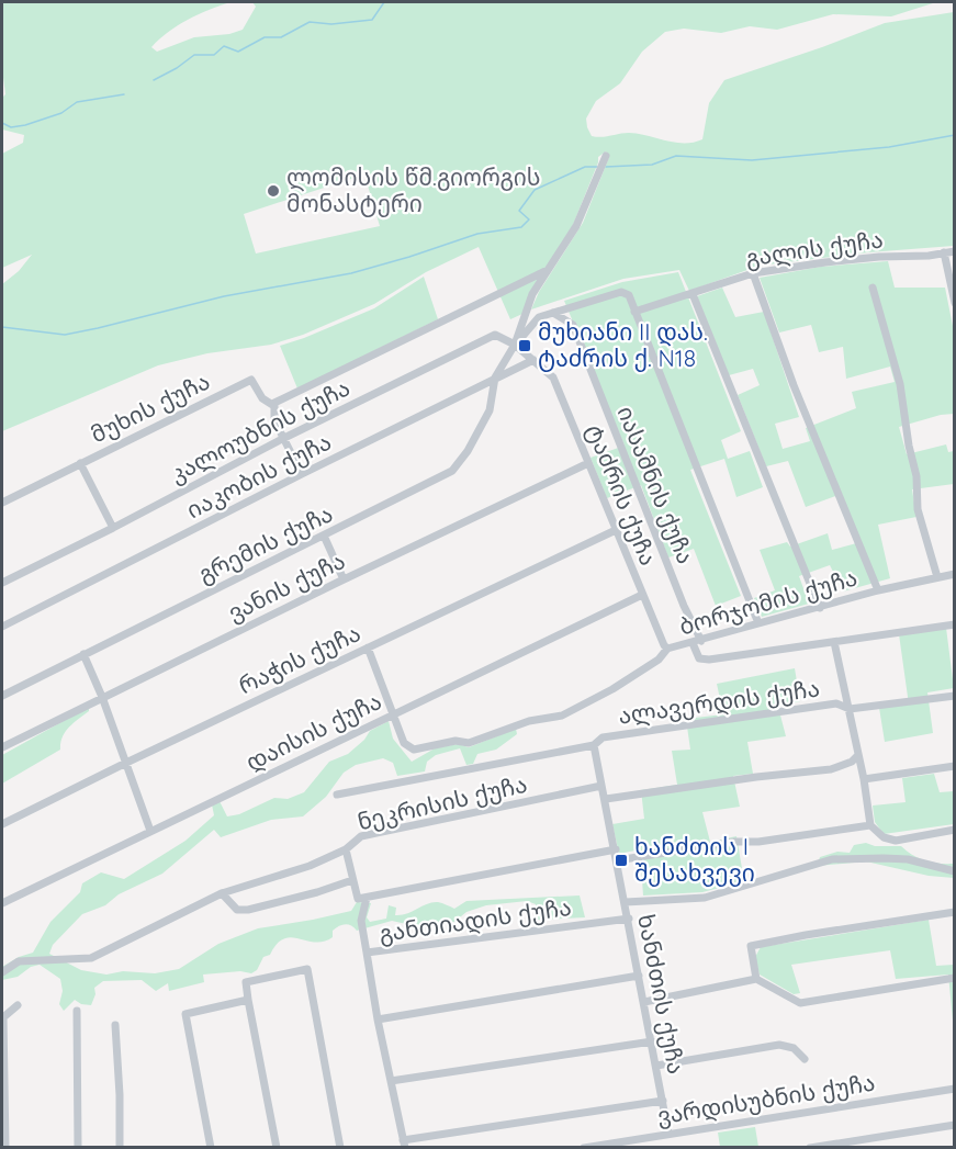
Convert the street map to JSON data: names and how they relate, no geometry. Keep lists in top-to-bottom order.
{
  "streets": {
    "street": [
      "გალის ქუჩა",
      "მუხის ქუჩა",
      "კალოუბნის ქუჩა",
      "იაკობის ქუჩა",
      "იასამნის ქუჩა",
      "ტაძრის ქუჩა",
      "გრემის ქუჩა",
      "ვანის ქუჩა",
      "ბორჯომის ქუჩა",
      "რაჭის ქუჩა",
      "ალავერდის ქუჩა",
      "დაისის ქუჩა",
      "ნეკრისის ქუჩა",
      "განთიადის ქუჩა",
      "ხანძთის ქუჩა",
      "ვარდისუბნის ქუჩა"
    ]
  },
  "crossings": [
    ["მუხის ქუჩა", "კალოუბნის ქუჩა"],
    ["მუხის ქუჩა", "იაკობის ქუჩა"],
    ["კალოუბნის ქუჩა", "იაკობის ქუჩა"],
    ["კალოუბნის ქუჩა", "ტაძრის ქუჩა"],
    ["იაკობის ქუჩა", "ტაძრის ქუჩა"],
    ["იაკობის ქუჩა", "გრემის ქუჩა"],
    ["იასამნის ქუჩა", "ბორჯომის ქუჩა"],
    ["ტაძრის ქუჩა", "ვანის ქუჩა"],
    ["ტაძრის ქუჩა", "ბორჯომის ქუჩა"],
    ["ტაძრის ქუჩა", "რაჭის ქუჩა"],
    ["ტაძრის ქუჩა", "დაისის ქუჩა"],
    ["ბორჯომის ქუჩა", "რაჭის ქუჩა"],
    ["ბორჯომის ქუჩა", "დაისის ქუჩა"],
    ["ალავერდის ქუჩა", "ხანძთის ქუჩა"],
    ["ნეკრისის ქუჩა", "ხანძთის ქუჩა"],
    ["განთიადის ქუჩა", "ხანძთის ქუჩა"],
    ["ხანძთის ქუჩა", "ვარდისუბნის ქუჩა"]
  ],
  "places": {
    "other": ["ლომისის წმ.გიორგის მონასტერი"],
    "transit": ["მუხიანი II დას. ტაძრის ქ. N18", "ხანძთის I შესახვევი"]
  }
}
